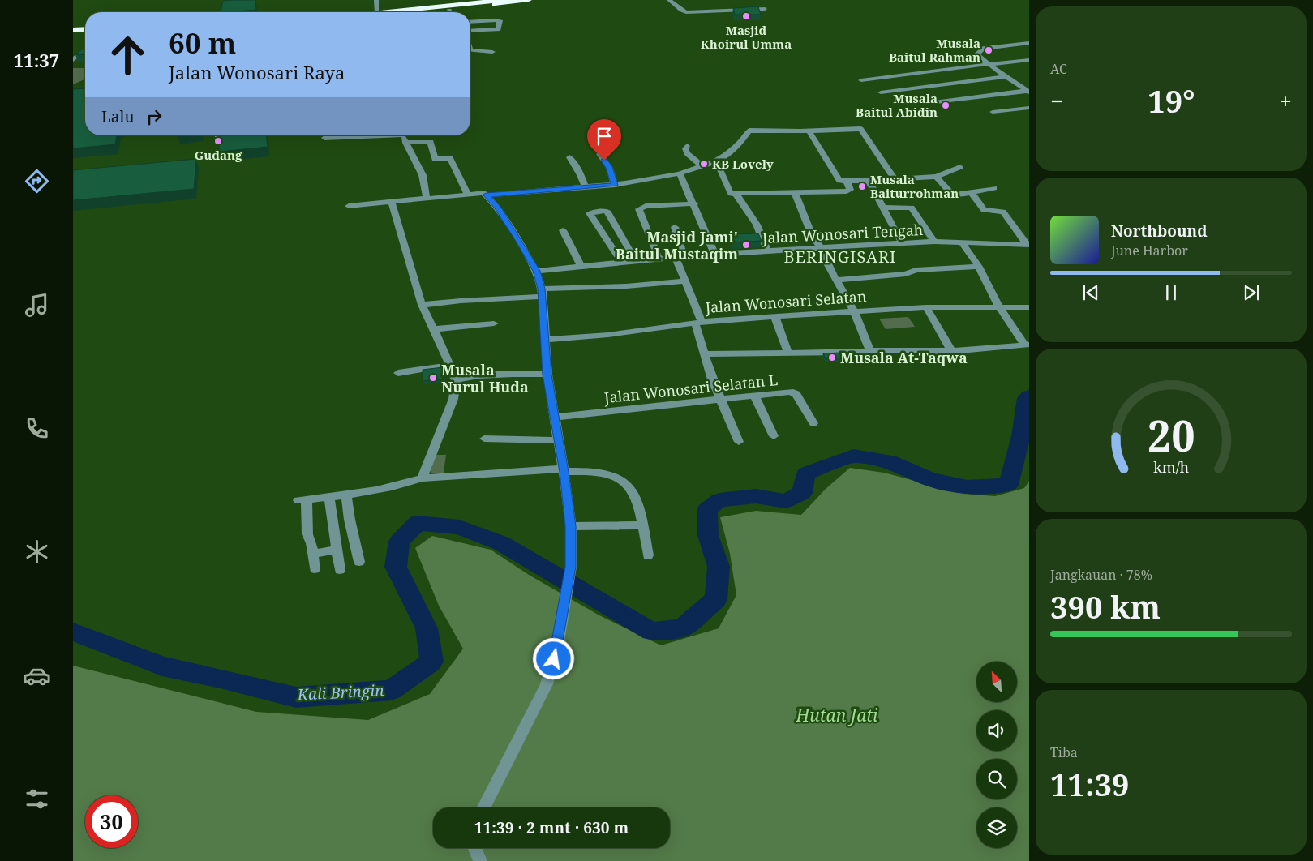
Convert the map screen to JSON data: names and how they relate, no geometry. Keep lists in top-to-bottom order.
{
  "streets": {
    "street": ["Jalan Wonosari Tengah", "Jalan Wonosari Selatan", "Jalan Wonosari Selatan L"]
  },
  "districts": ["BERINGISARI"],
  "water": ["Kali Bringin"],
  "parks": ["Hutan Jati"],
  "places": [
    "Masjid Khoirul Umma",
    "Musala Baitul Rahman",
    "Musala Baitul Abidin",
    "Gudang",
    "KB Lovely",
    "Musala Baiturrohman",
    "Masjid Jami' Baitul Mustaqim",
    "Musala At-Taqwa",
    "Musala Nurul Huda"
  ],
  "north": "top left",
  "page": {
    "tabs": "11:37",
    "tile": [
      "AC",
      ["Jangkauan · 78%", "390 km"],
      ["Tiba", "11:39"]
    ],
    "turn": ["60 m", "Jalan Wonosari Raya"],
    "heat": ["−", "19°", "+"],
    "then": "Lalu",
    "song": ["Northbound", "June Harbor"],
    "limit": "30",
    "trip": "11:39 · 2 mnt · 630 m",
    "gauge": ["20", "km/h"]
  }
}
